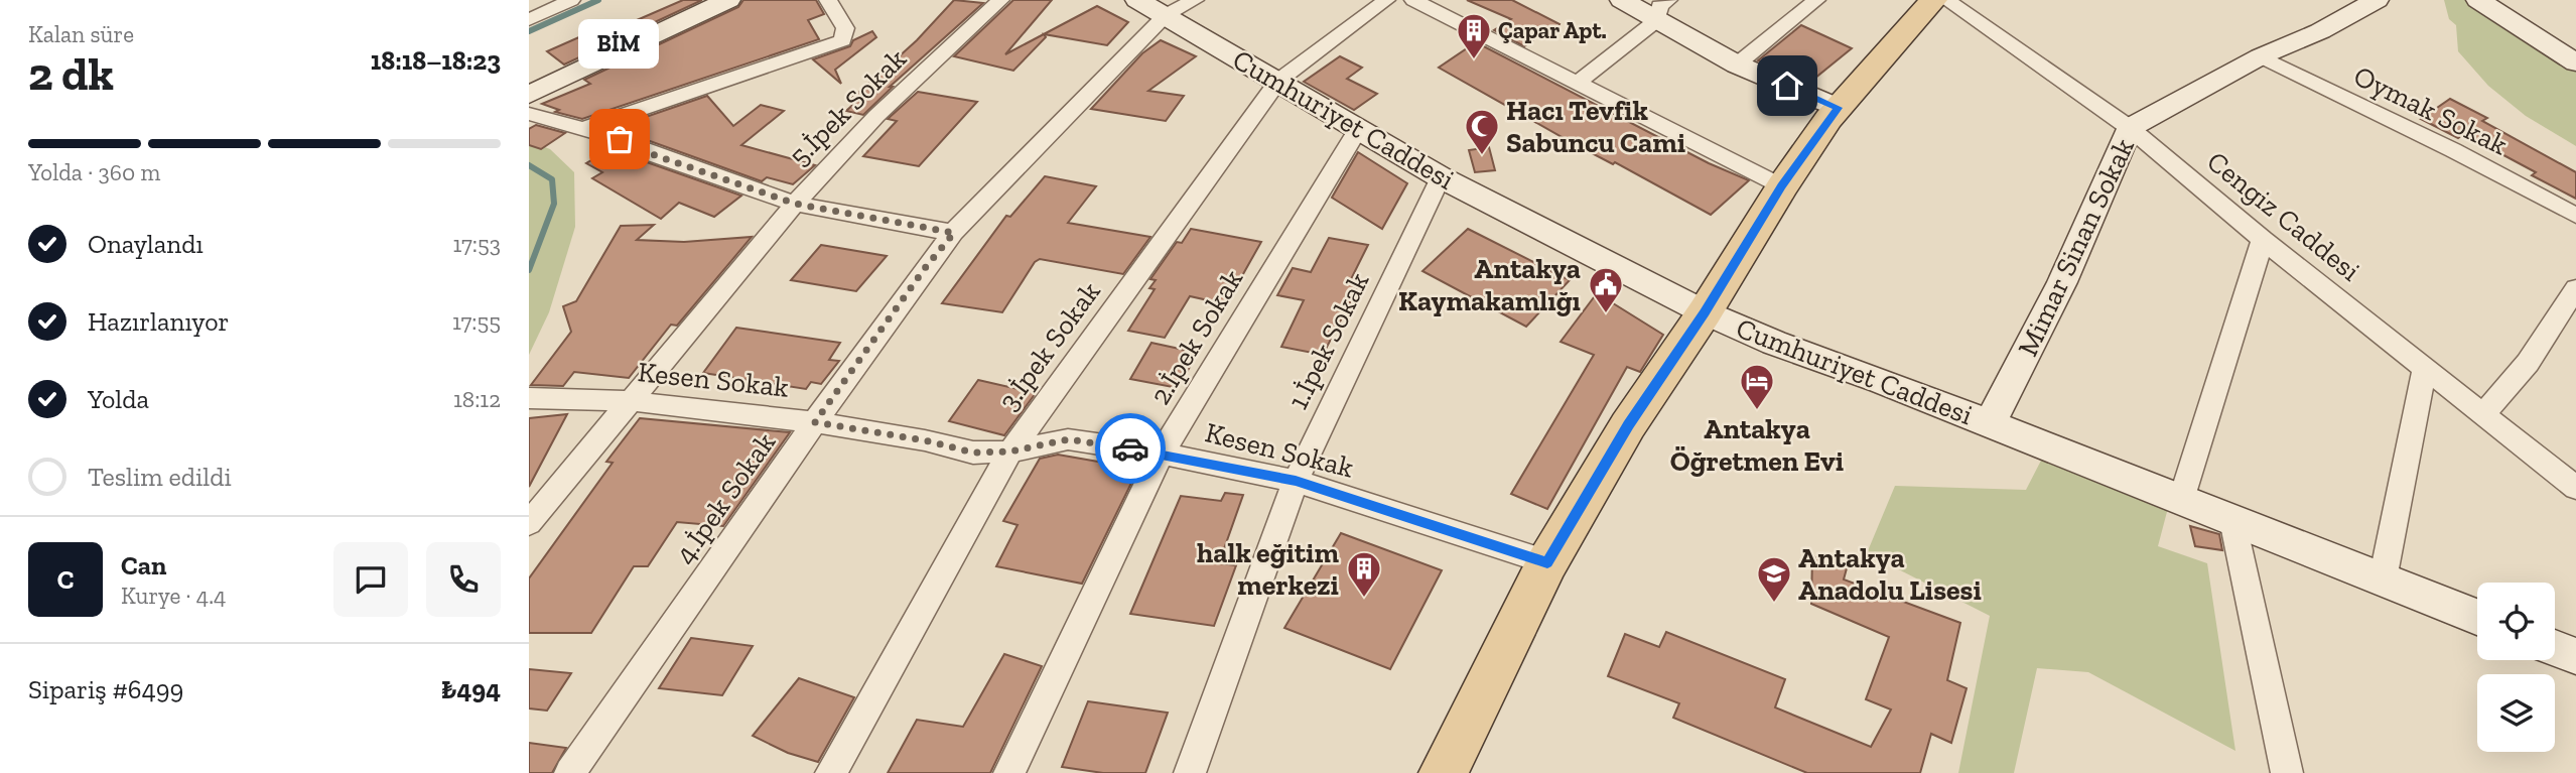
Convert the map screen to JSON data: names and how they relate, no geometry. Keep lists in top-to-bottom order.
{
  "streets": {
    "main road": ["Cumhuriyet Caddesi"],
    "street": [
      "5.İpek Sokak",
      "Oymak Sokak",
      "Cengiz Caddesi",
      "Mimar Sinan Sokak",
      "2.İpek Sokak",
      "1.İpek Sokak",
      "3.İpek Sokak",
      "Kesen Sokak",
      "4.İpek Sokak"
    ]
  },
  "crossings": [
    ["5.İpek Sokak", "Kesen Sokak"],
    ["Oymak Sokak", "Mimar Sinan Sokak"],
    ["Cumhuriyet Caddesi", "Mimar Sinan Sokak"],
    ["Cumhuriyet Caddesi", "2.İpek Sokak"],
    ["Cumhuriyet Caddesi", "1.İpek Sokak"],
    ["Cumhuriyet Caddesi", "3.İpek Sokak"],
    ["Cumhuriyet Caddesi", "4.İpek Sokak"],
    ["Cengiz Caddesi", "Mimar Sinan Sokak"],
    ["2.İpek Sokak", "Kesen Sokak"],
    ["1.İpek Sokak", "Kesen Sokak"],
    ["3.İpek Sokak", "Kesen Sokak"],
    ["Kesen Sokak", "4.İpek Sokak"]
  ],
  "places": {
    "building": ["Çapar Apt.", "halk eğitim merkezi"],
    "other": ["BİM"],
    "mosque": ["Hacı Tevfik Sabuncu Cami"],
    "public building": ["Antakya Kaymakamlığı"],
    "hotel": ["Antakya Öğretmen Evi"],
    "school or university": ["Antakya Anadolu Lisesi"]
  },
  "page": {
    "heading": ["2 dk", "Kalan süre", "18:18–18:23"],
    "panel": [
      "Can",
      "Kurye · 4.4",
      "Sipariş #6499",
      "₺494"
    ],
    "bubble": "BİM",
    "bar": "Yolda · 360 m",
    "list": [
      ["Onaylandı", "17:53"],
      ["Hazırlanıyor", "17:55"],
      ["Yolda", "18:12"],
      "Teslim edildi"
    ],
    "round": "C"
  }
}
